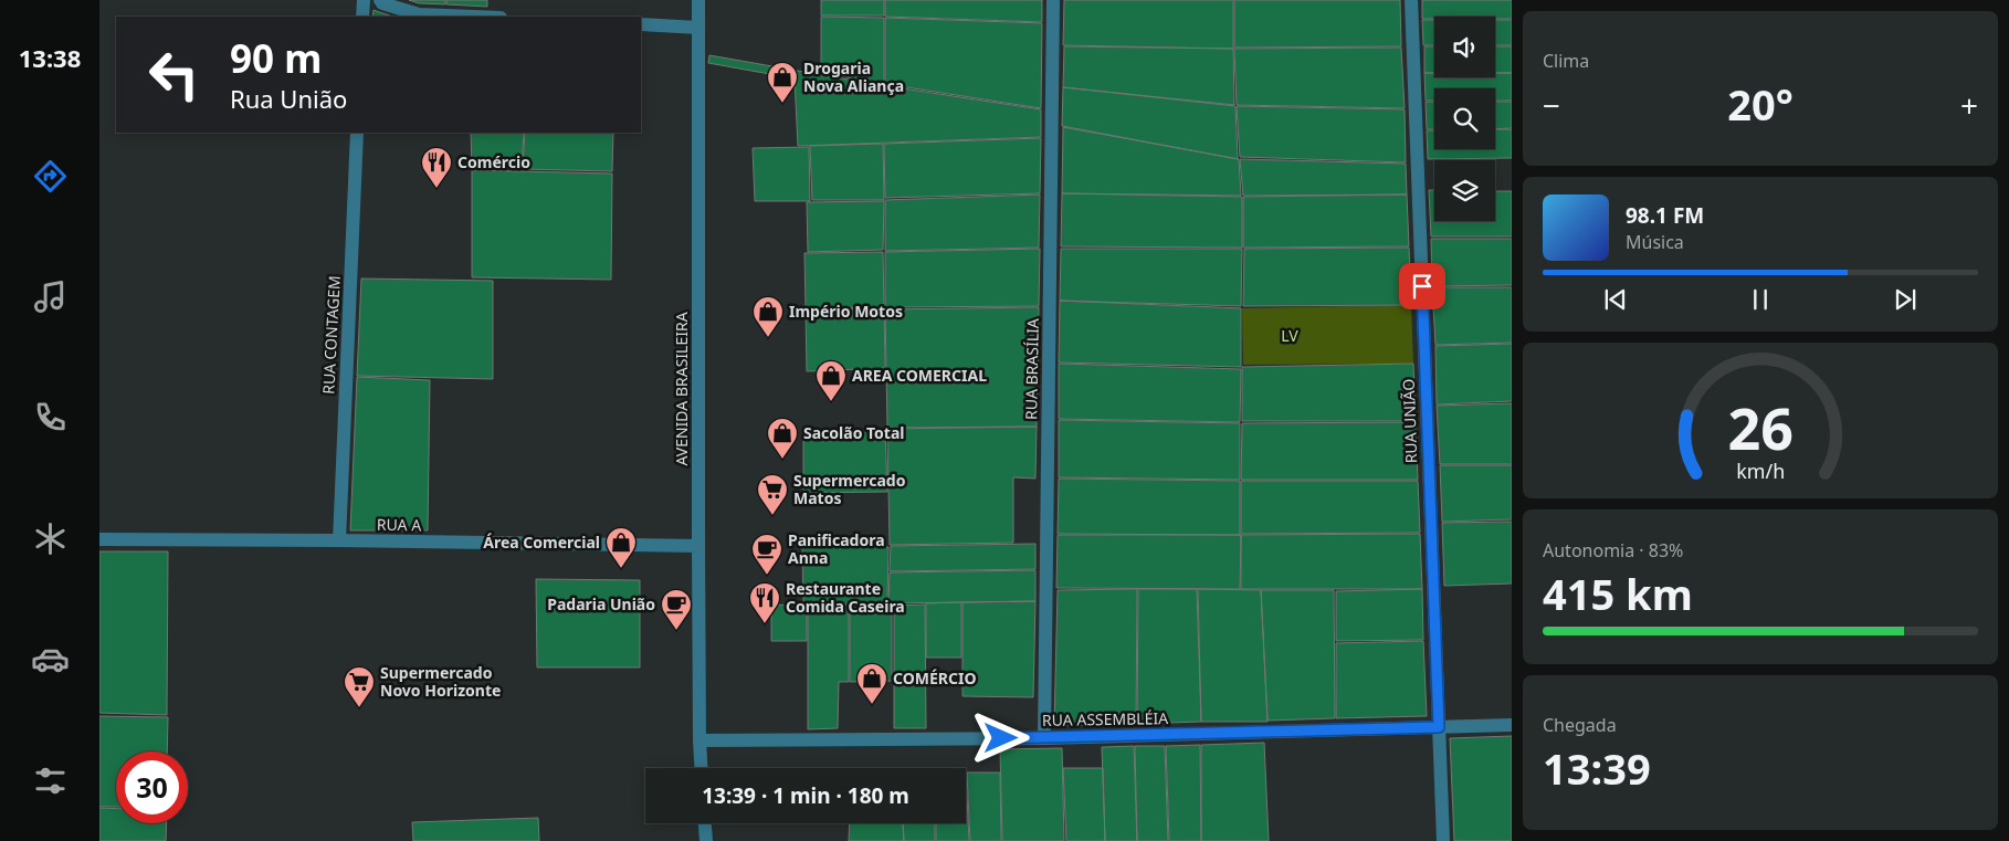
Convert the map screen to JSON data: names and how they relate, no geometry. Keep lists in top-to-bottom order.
{
  "streets": {
    "street": [
      "RUA CONTAGEM",
      "RUA BRASÍLIA",
      "AVENIDA BRASILEIRA",
      "RUA UNIÃO",
      "RUA A",
      "RUA ASSEMBLÉIA"
    ]
  },
  "crossings": [
    ["RUA CONTAGEM", "RUA A"],
    ["RUA BRASÍLIA", "RUA ASSEMBLÉIA"],
    ["AVENIDA BRASILEIRA", "RUA A"],
    ["AVENIDA BRASILEIRA", "RUA ASSEMBLÉIA"],
    ["RUA UNIÃO", "RUA ASSEMBLÉIA"]
  ],
  "parks": ["LV"],
  "places": {
    "shop": [
      "Drogaria Nova Aliança",
      "Império Motos",
      "AREA COMERCIAL",
      "Sacolão Total",
      "Área Comercial",
      "COMÉRCIO"
    ],
    "restaurant": ["Comércio", "Restaurante Comida Caseira"],
    "supermarket": ["Supermercado Matos", "Supermercado Novo Horizonte"],
    "cafe": ["Panificadora Anna", "Padaria União"]
  },
  "page": {
    "tabs": "13:38",
    "tile": [
      "Clima",
      ["Autonomia · 83%", "415 km"],
      ["Chegada", "13:39"]
    ],
    "turn": ["90 m", "Rua União"],
    "heat": ["−", "20°", "+"],
    "song": ["98.1 FM", "Música"],
    "limit": "30",
    "trip": "13:39 · 1 min · 180 m",
    "gauge": ["26", "km/h"]
  }
}
